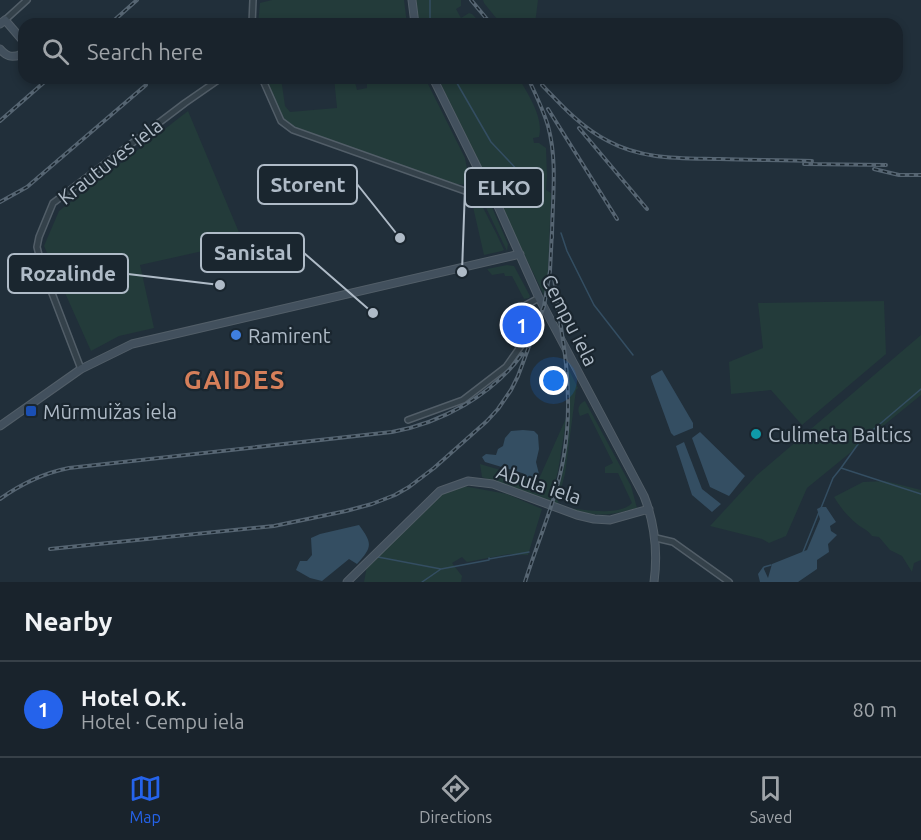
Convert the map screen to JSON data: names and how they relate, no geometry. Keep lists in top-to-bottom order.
{
  "streets": {
    "street": ["Krautuves iela", "Cempu iela", "Abula iela"]
  },
  "crossings": [
    ["Cempu iela", "Abula iela"]
  ],
  "districts": ["GAIDES"],
  "places": {
    "other": [
      "Storent",
      "ELKO",
      "Rozalinde",
      "Sanistal",
      "Ramirent",
      "Culimeta Baltics"
    ],
    "transit": ["Mūrmuižas iela"]
  },
  "page": {
    "search": "Search here",
    "pins": "1",
    "heading": "Nearby",
    "list": [
      {
        "mark": "1",
        "name": "Hotel O.K.",
        "note": "Hotel · Cempu iela",
        "value": "80 m"
      }
    ],
    "nav": ["Map", "Directions", "Saved"]
  }
}
